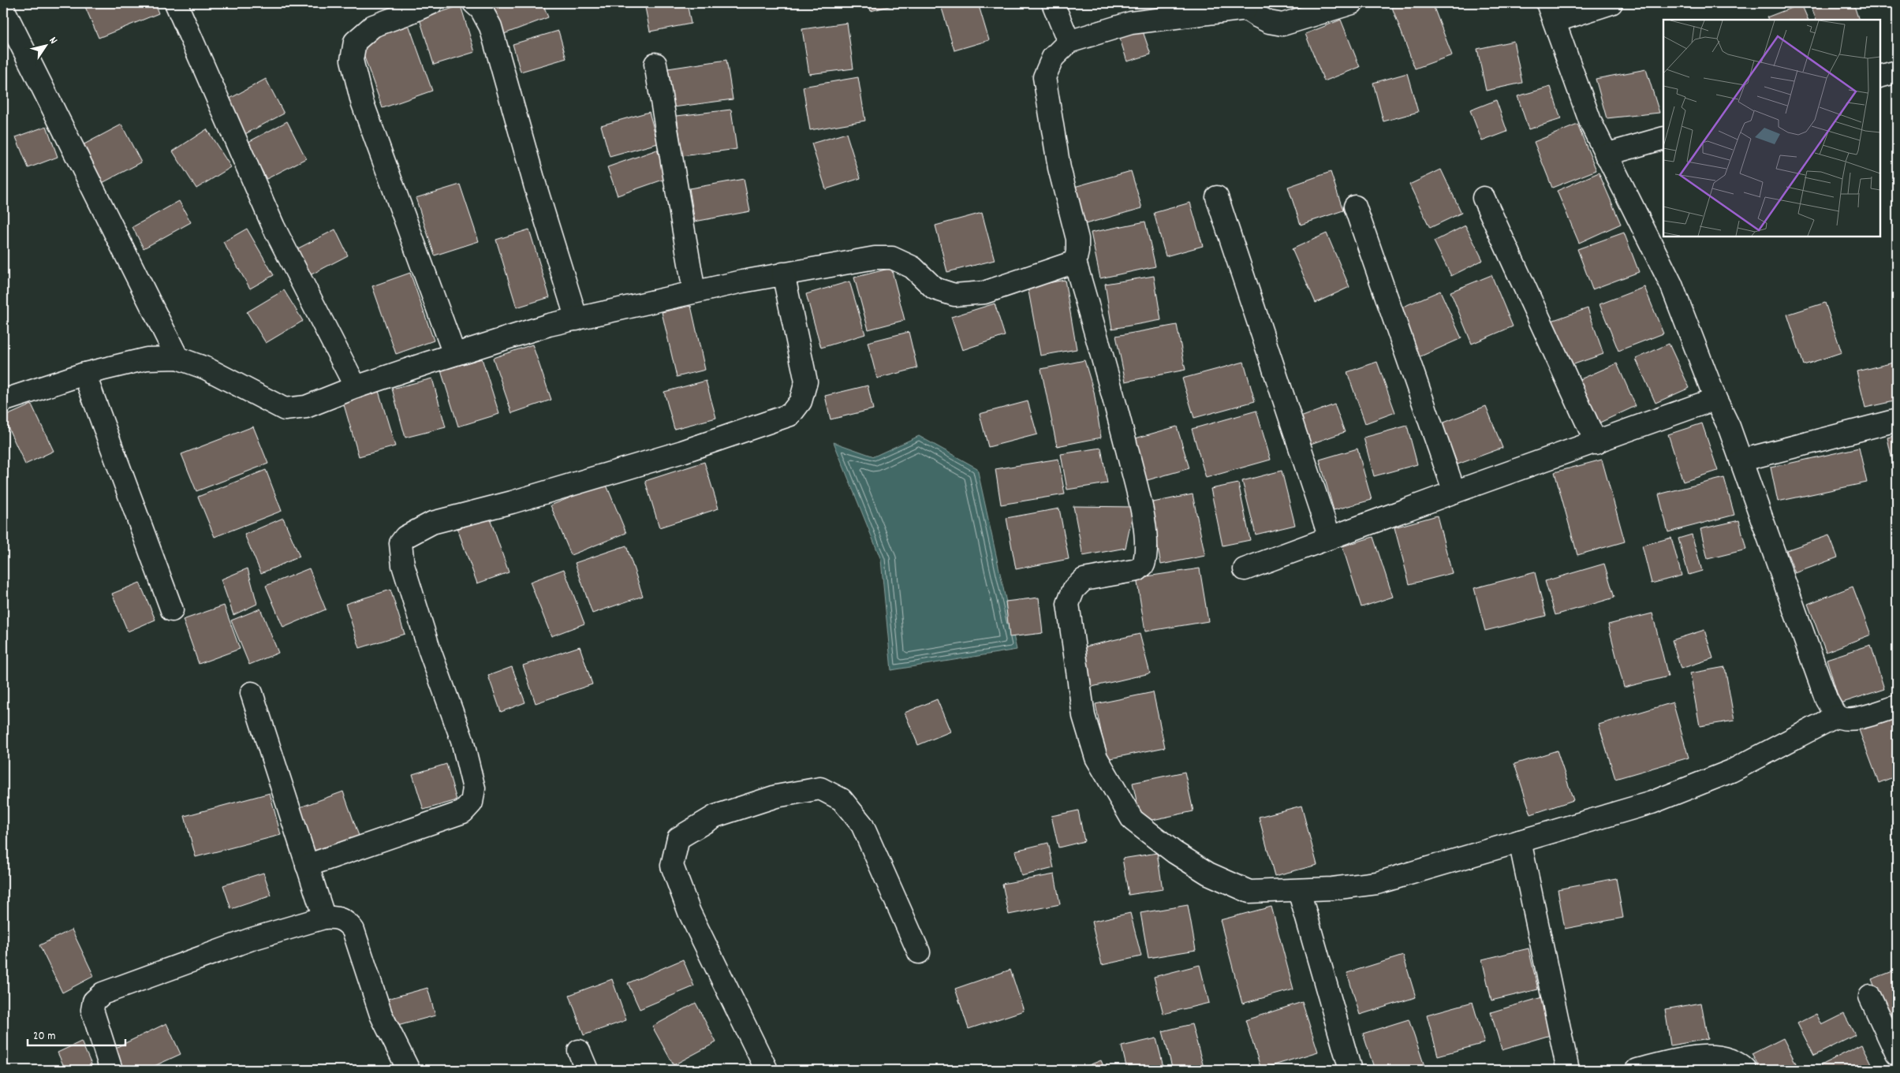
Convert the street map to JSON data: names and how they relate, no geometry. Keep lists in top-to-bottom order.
{
  "scale_bar": "20 m",
  "north": "top right"
}
